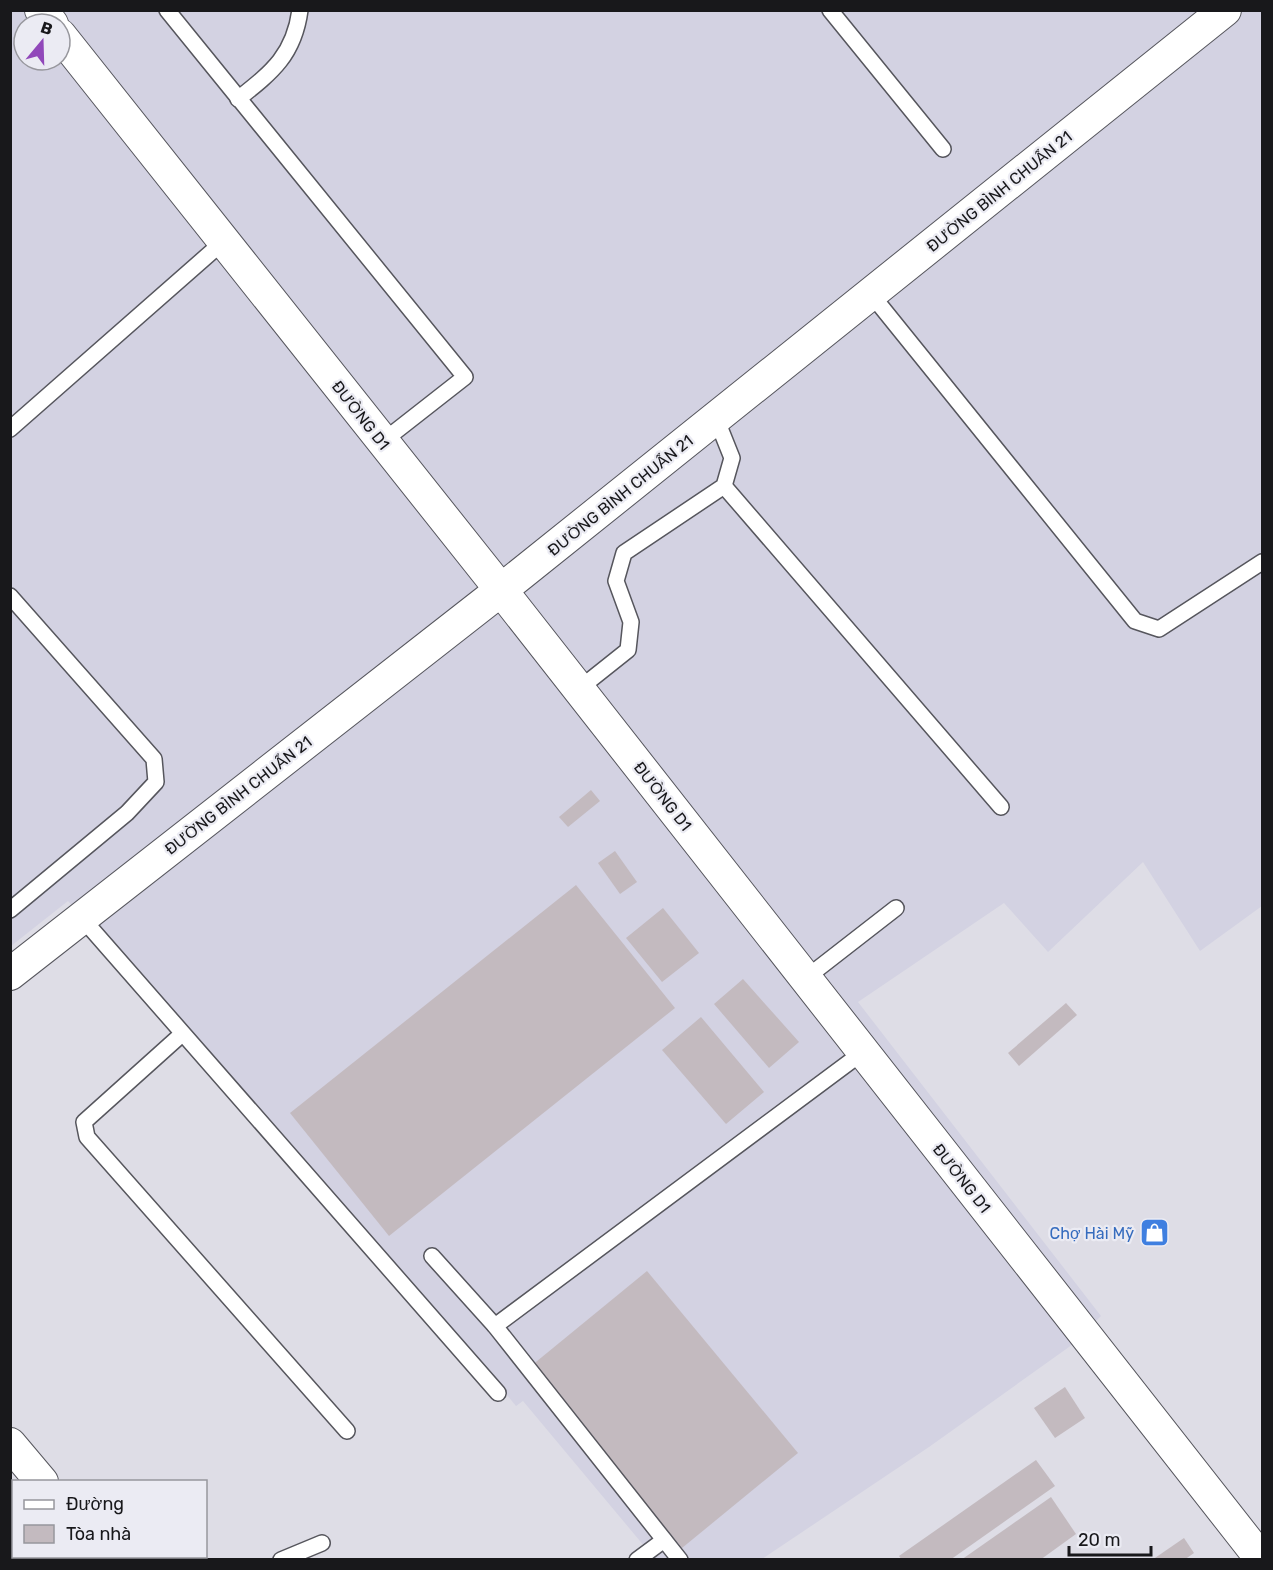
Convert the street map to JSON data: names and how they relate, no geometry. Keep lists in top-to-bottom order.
{
  "streets": {
    "street": ["ĐƯỜNG BÌNH CHUẨN 21", "ĐƯỜNG D1"]
  },
  "crossings": [
    ["ĐƯỜNG BÌNH CHUẨN 21", "ĐƯỜNG D1"]
  ],
  "places": {
    "shop": ["Chợ Hài Mỹ"]
  },
  "legend": ["Đường", "Tòa nhà"],
  "scale_bar": "20 m",
  "north": "top"
}
